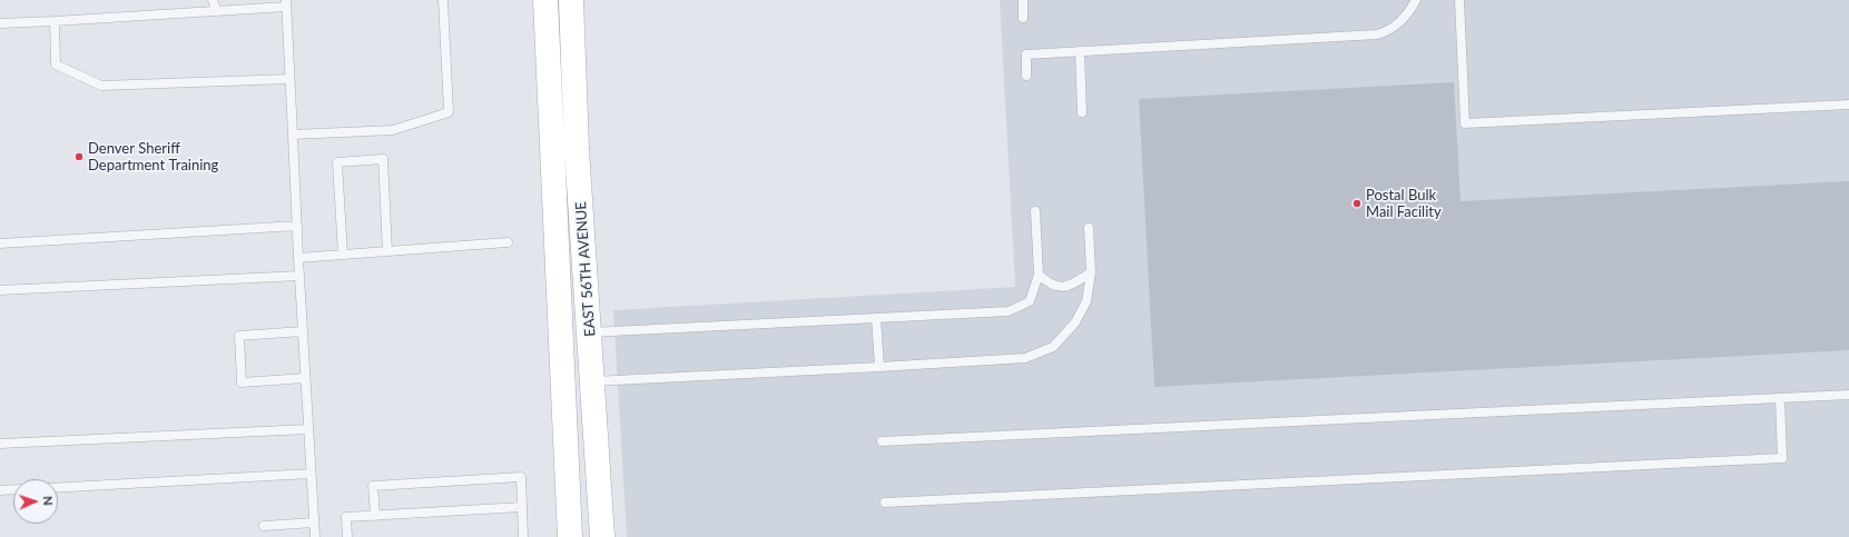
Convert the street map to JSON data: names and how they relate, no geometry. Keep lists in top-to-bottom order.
{
  "streets": {
    "main road": ["EAST 56TH AVENUE"]
  },
  "places": ["Denver Sheriff Department Training", "Postal Bulk Mail Facility"],
  "north": "right"
}
